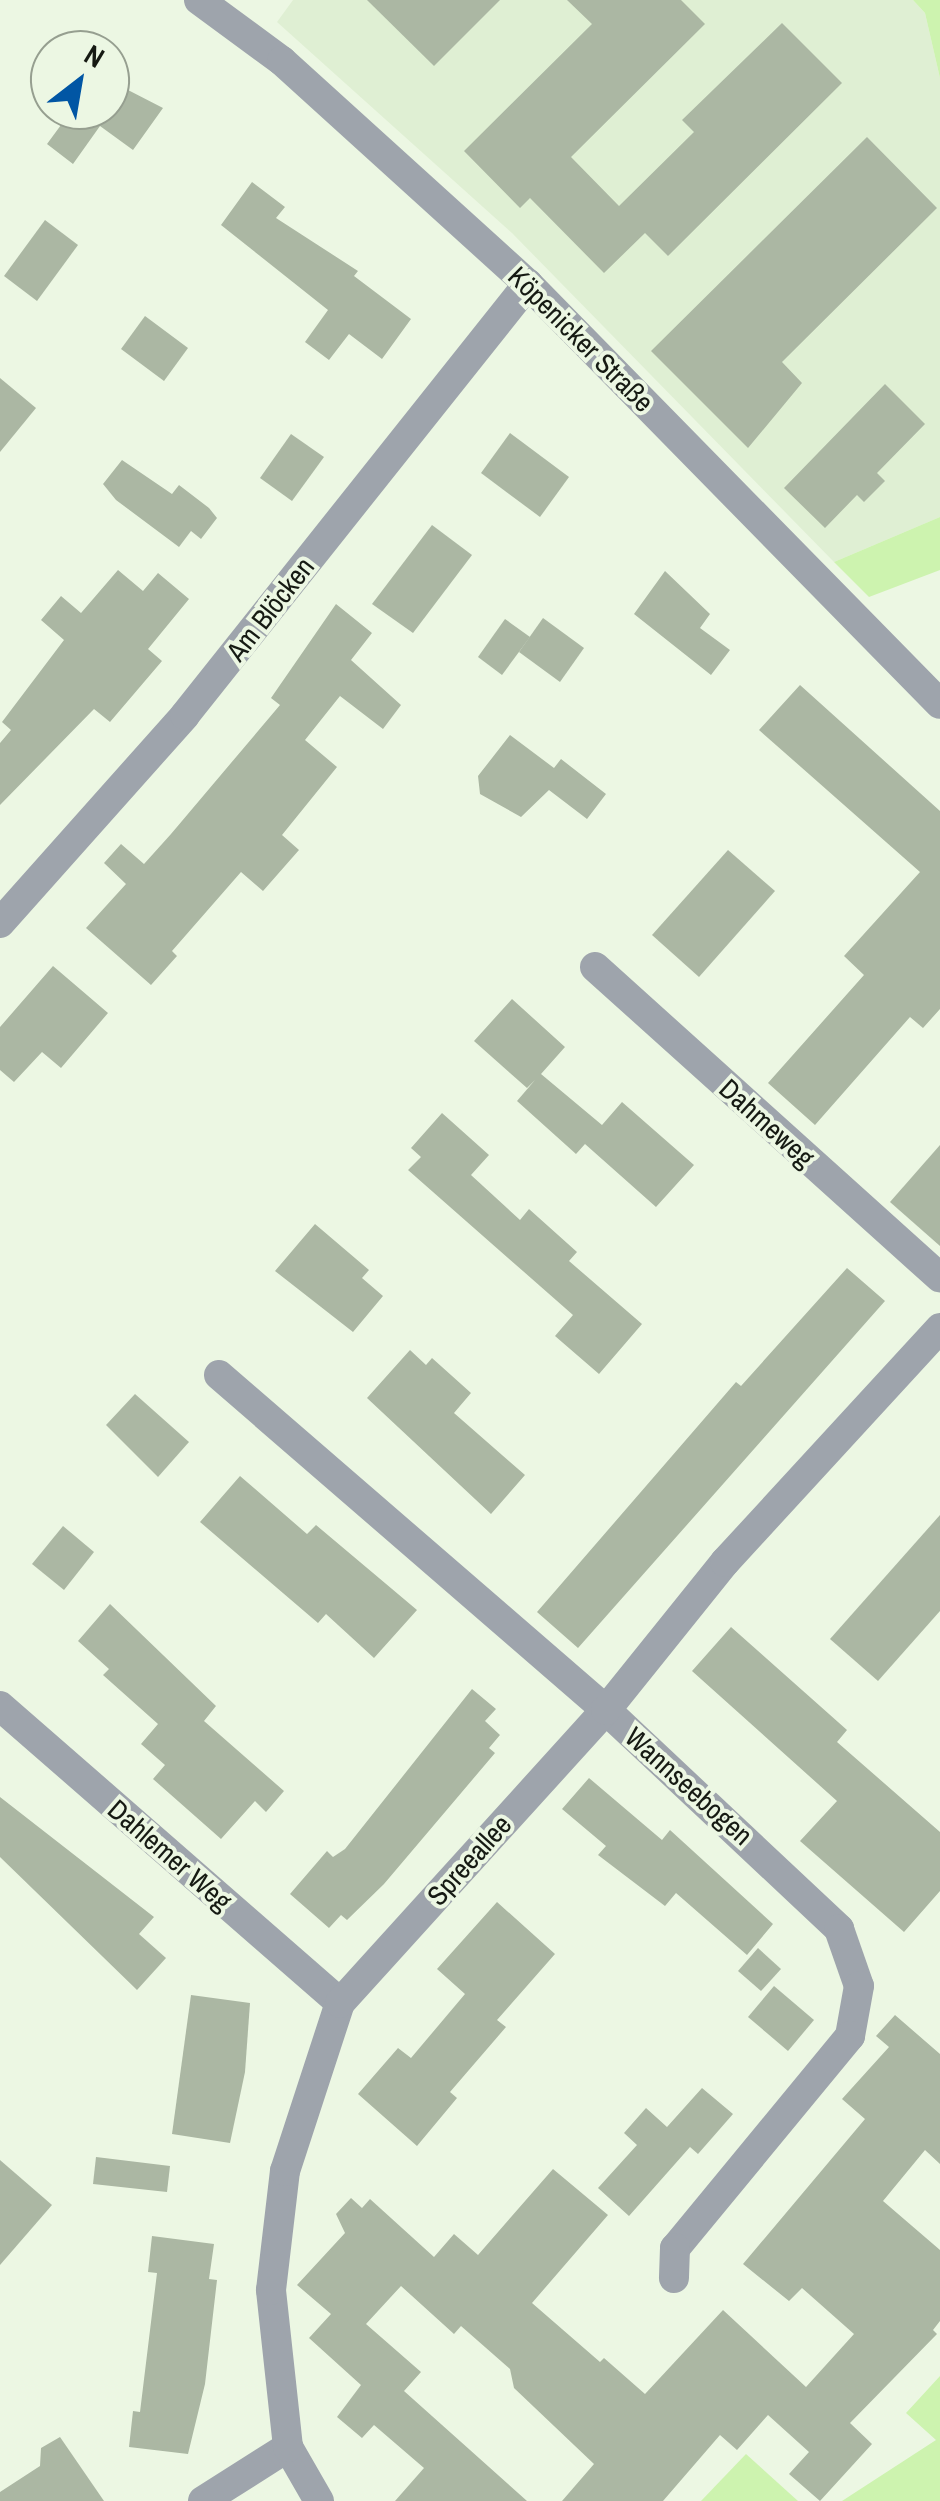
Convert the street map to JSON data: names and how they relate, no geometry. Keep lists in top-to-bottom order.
{
  "streets": {
    "street": [
      "Köpenicker Straße",
      "Am Blöcken",
      "Dahmeweg",
      "Wannseebogen",
      "Dahlemer Weg",
      "Spreeallee"
    ]
  },
  "crossings": [
    ["Köpenicker Straße", "Am Blöcken"],
    ["Wannseebogen", "Spreeallee"],
    ["Dahlemer Weg", "Spreeallee"]
  ],
  "north": "top right"
}
